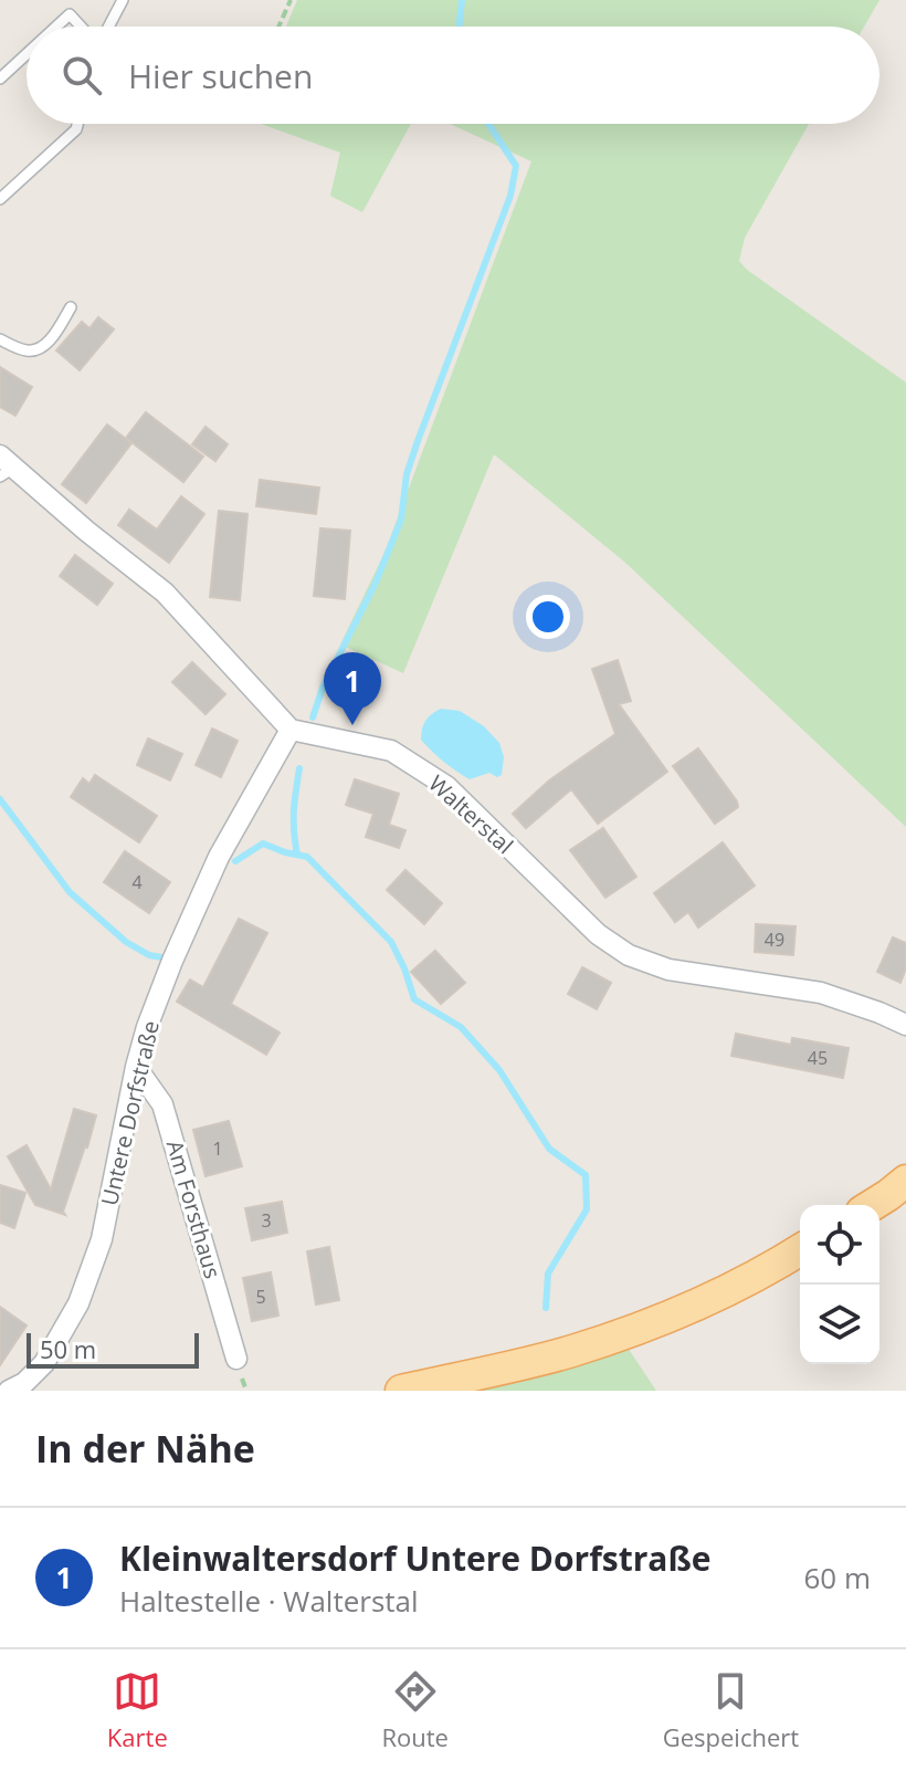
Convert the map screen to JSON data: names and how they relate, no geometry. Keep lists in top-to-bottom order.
{
  "streets": {
    "street": ["Walterstal", "Untere Dorfstraße", "Am Forsthaus"]
  },
  "crossings": [
    ["Walterstal", "Untere Dorfstraße"],
    ["Untere Dorfstraße", "Am Forsthaus"]
  ],
  "house_numbers": [
    "4",
    "49",
    "45",
    "1",
    "3",
    "5"
  ],
  "scale_bar": "50 m",
  "page": {
    "search": "Hier suchen",
    "pins": "1",
    "scale": "50 m",
    "heading": "In der Nähe",
    "list": [
      {
        "mark": "1",
        "name": "Kleinwaltersdorf Untere Dorfstraße",
        "note": "Haltestelle · Walterstal",
        "value": "60 m"
      }
    ],
    "nav": ["Karte", "Route", "Gespeichert"]
  }
}
